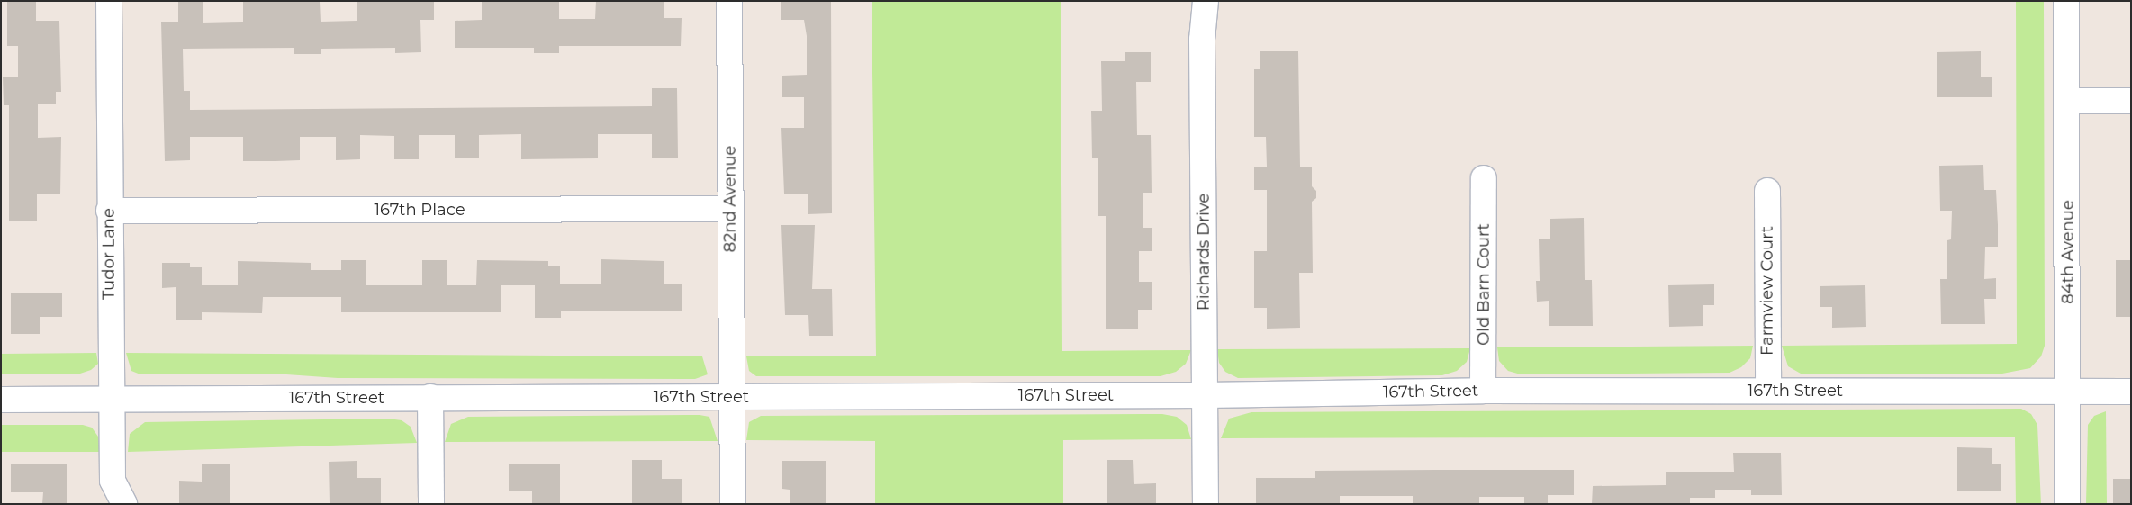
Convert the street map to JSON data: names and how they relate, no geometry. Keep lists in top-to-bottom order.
{
  "streets": {
    "street": [
      "82nd Avenue",
      "167th Place",
      "Richards Drive",
      "84th Avenue",
      "Tudor Lane",
      "Old Barn Court",
      "Farmview Court",
      "167th Street"
    ]
  },
  "crossings": [
    ["82nd Avenue", "167th Place"],
    ["82nd Avenue", "167th Street"],
    ["167th Place", "Tudor Lane"],
    ["Richards Drive", "167th Street"],
    ["84th Avenue", "167th Street"],
    ["Tudor Lane", "167th Street"],
    ["Old Barn Court", "167th Street"],
    ["Farmview Court", "167th Street"]
  ]
}
